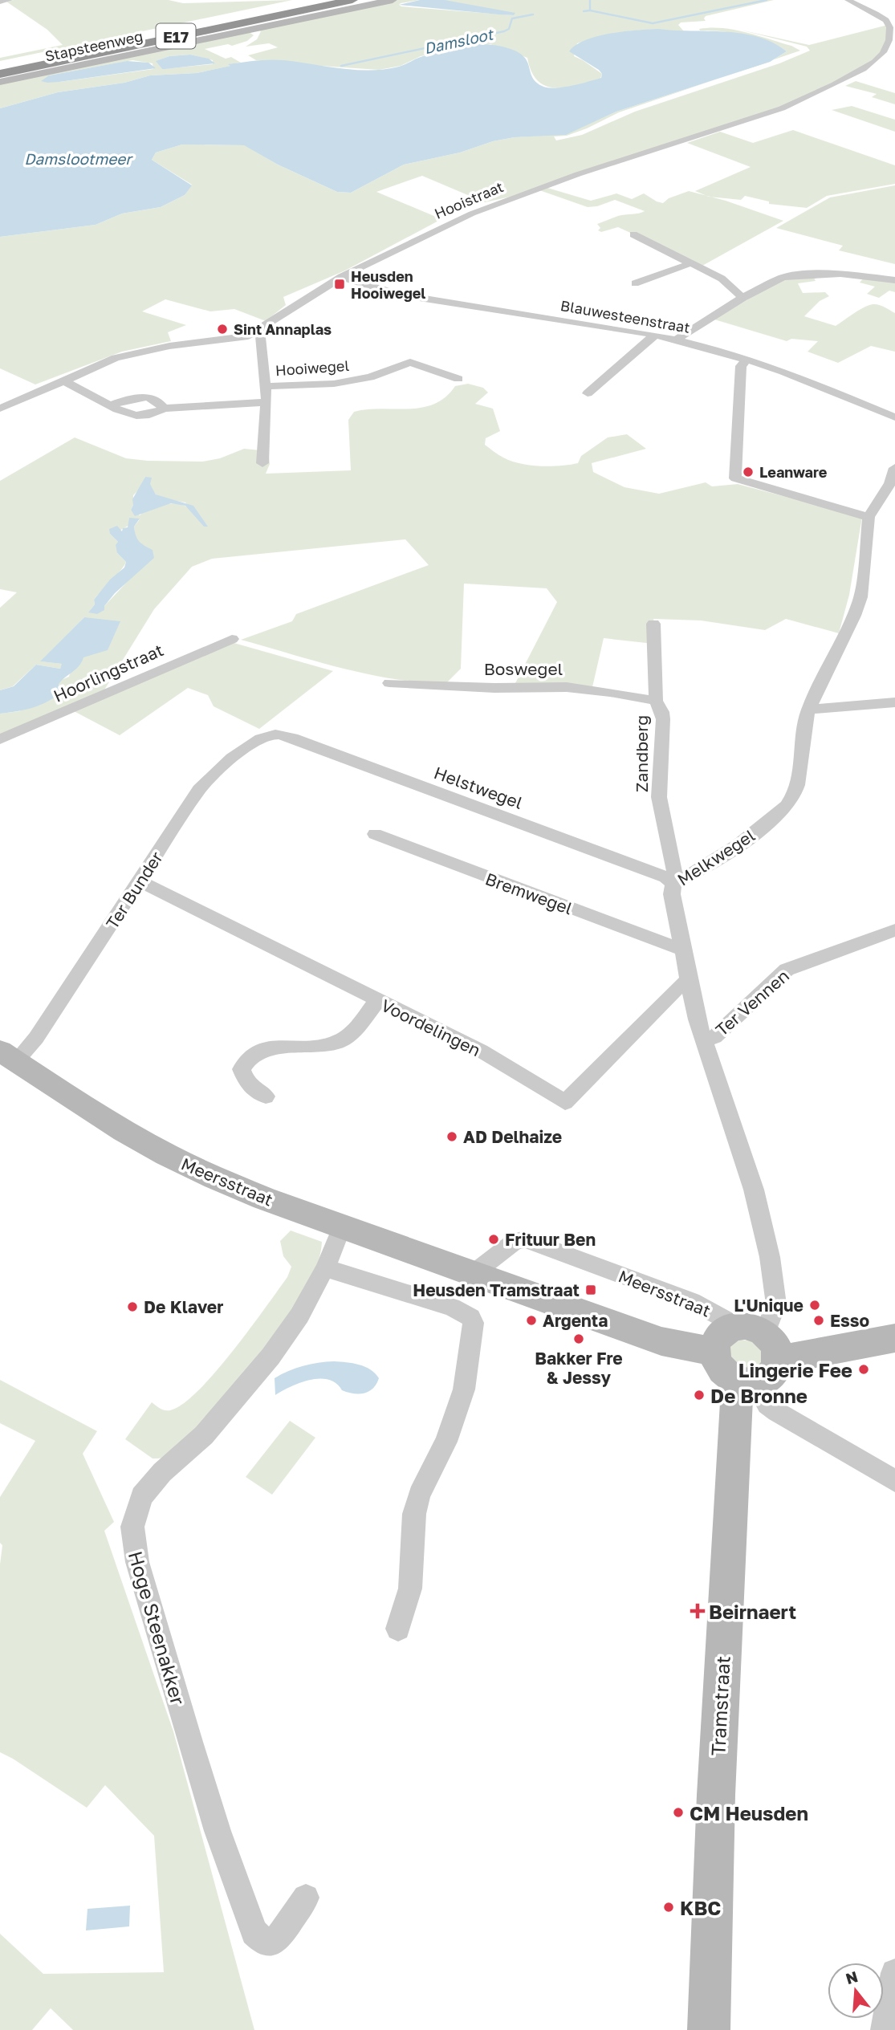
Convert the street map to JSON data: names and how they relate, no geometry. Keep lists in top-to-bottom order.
{
  "streets": {
    "highway": ["E17"],
    "main road": ["Stapsteenweg", "Meersstraat", "Tramstraat"],
    "street": [
      "Hooistraat",
      "Blauwesteenstraat",
      "Hooiwegel",
      "Boswegel",
      "Hoorlingstraat",
      "Zandberg",
      "Helstwegel",
      "Melkwegel",
      "Ter Bunder",
      "Bremwegel",
      "Ter Vennen",
      "Voordelingen",
      "Hoge Steenakker"
    ]
  },
  "crossings": [
    ["Hooistraat", "Blauwesteenstraat"],
    ["Hooistraat", "Hooiwegel"],
    ["Boswegel", "Zandberg"],
    ["Zandberg", "Helstwegel"],
    ["Zandberg", "Melkwegel"],
    ["Helstwegel", "Melkwegel"],
    ["Helstwegel", "Ter Bunder"],
    ["Melkwegel", "Bremwegel"],
    ["Melkwegel", "Ter Vennen"],
    ["Melkwegel", "Voordelingen"],
    ["Melkwegel", "Meersstraat"],
    ["Melkwegel", "Tramstraat"],
    ["Ter Bunder", "Voordelingen"],
    ["Ter Bunder", "Meersstraat"],
    ["Meersstraat", "Hoge Steenakker"],
    ["Meersstraat", "Tramstraat"]
  ],
  "water": ["Damsloot", "Damslootmeer"],
  "places": {
    "transit": ["Heusden Hooiwegel", "Heusden Tramstraat"],
    "other": [
      "Sint Annaplas",
      "Leanware",
      "AD Delhaize",
      "Frituur Ben",
      "L'Unique",
      "De Klaver",
      "Argenta",
      "Esso",
      "Bakker Fre & Jessy",
      "Lingerie Fee",
      "De Bronne",
      "CM Heusden",
      "KBC"
    ],
    "health": ["Beirnaert"]
  },
  "north": "top"
}
